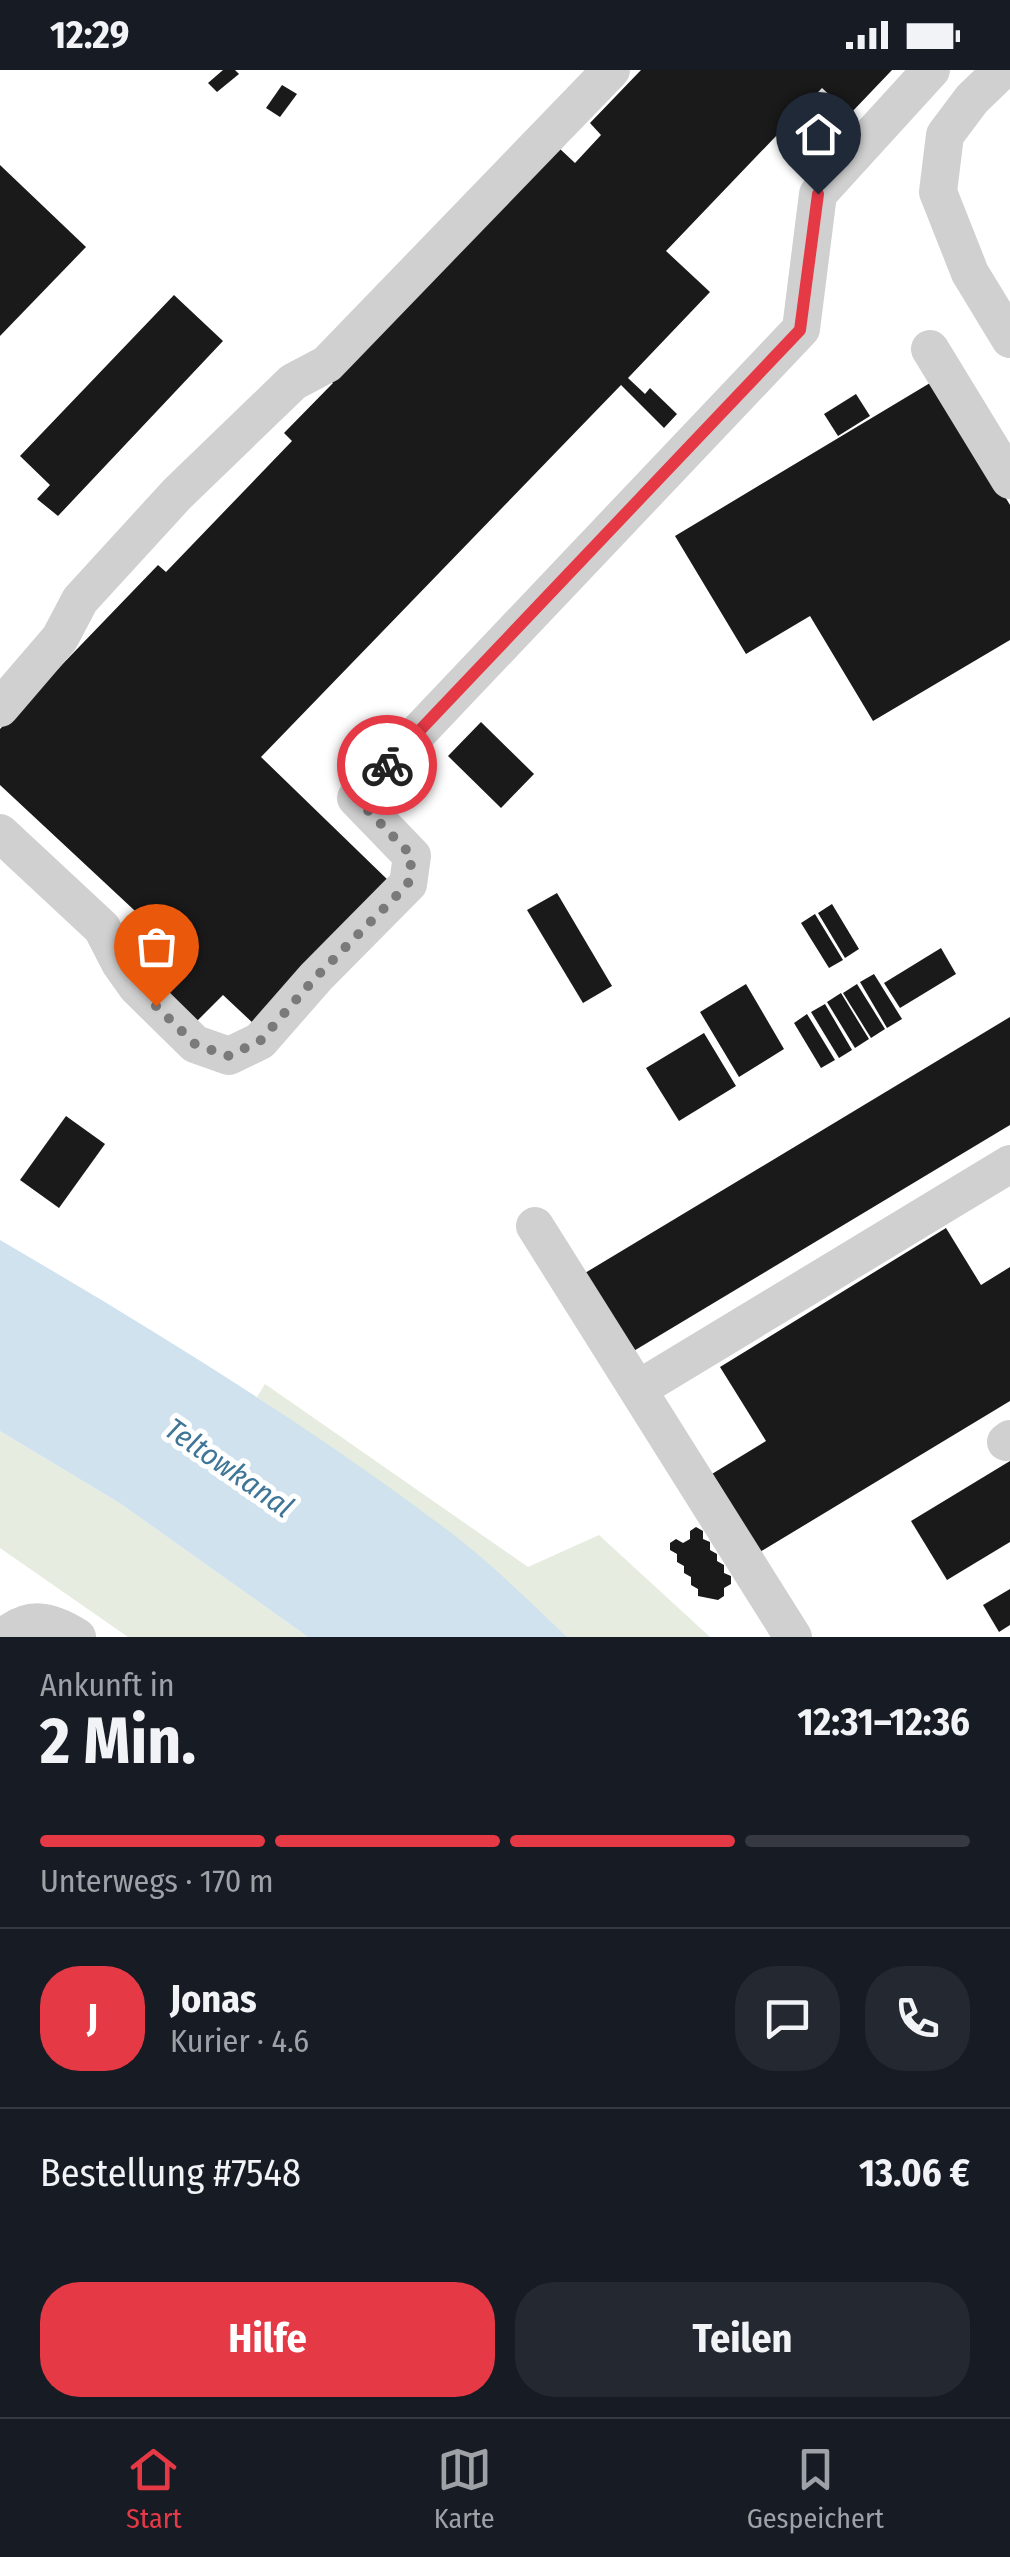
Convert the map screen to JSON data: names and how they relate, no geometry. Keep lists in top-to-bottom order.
{
  "water": ["Teltowkanal"],
  "page": {
    "status": "12:29",
    "heading": ["2 Min.", "Ankunft in", "12:31–12:36"],
    "panel": [
      "Jonas",
      "Kurier · 4.6",
      "Bestellung #7548",
      "13.06 €"
    ],
    "bar": "Unterwegs · 170 m",
    "round": "J",
    "buttons": ["Hilfe", "Teilen"],
    "tabs": ["Start", "Karte", "Gespeichert"]
  }
}
